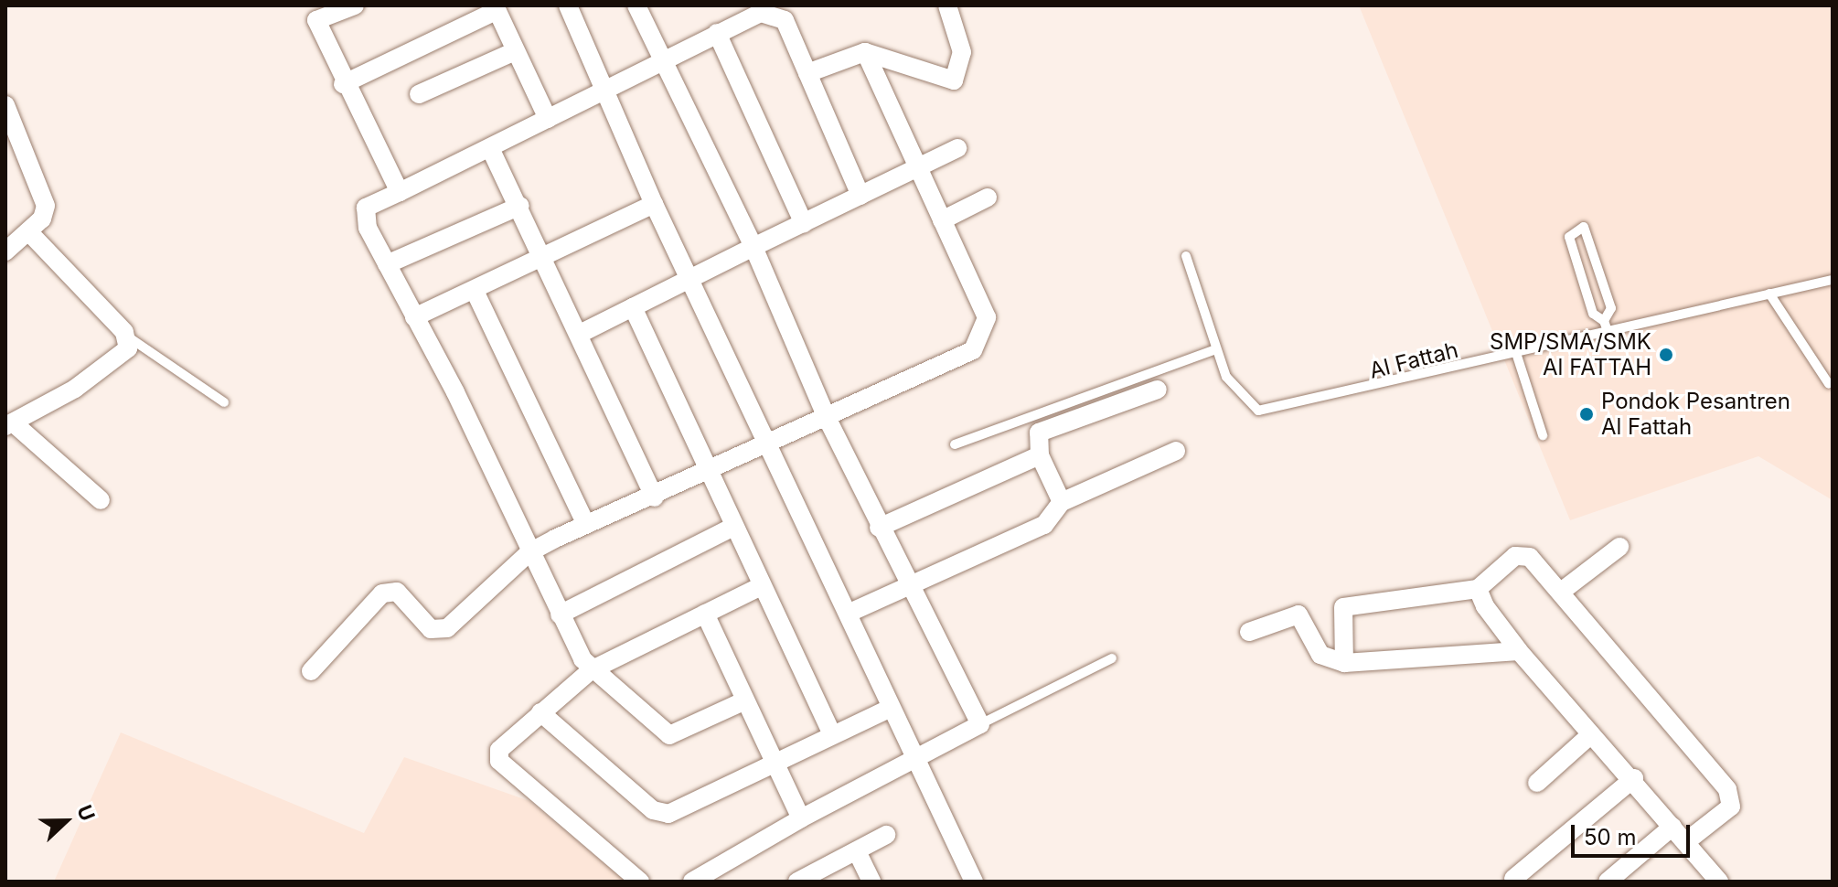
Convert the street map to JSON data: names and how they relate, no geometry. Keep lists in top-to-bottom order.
{
  "streets": {
    "lane": ["Al Fattah"]
  },
  "places": ["SMP/SMA/SMK Al FATTAH", "Pondok Pesantren Al Fattah"],
  "scale_bar": "50 m",
  "north": "right"
}
